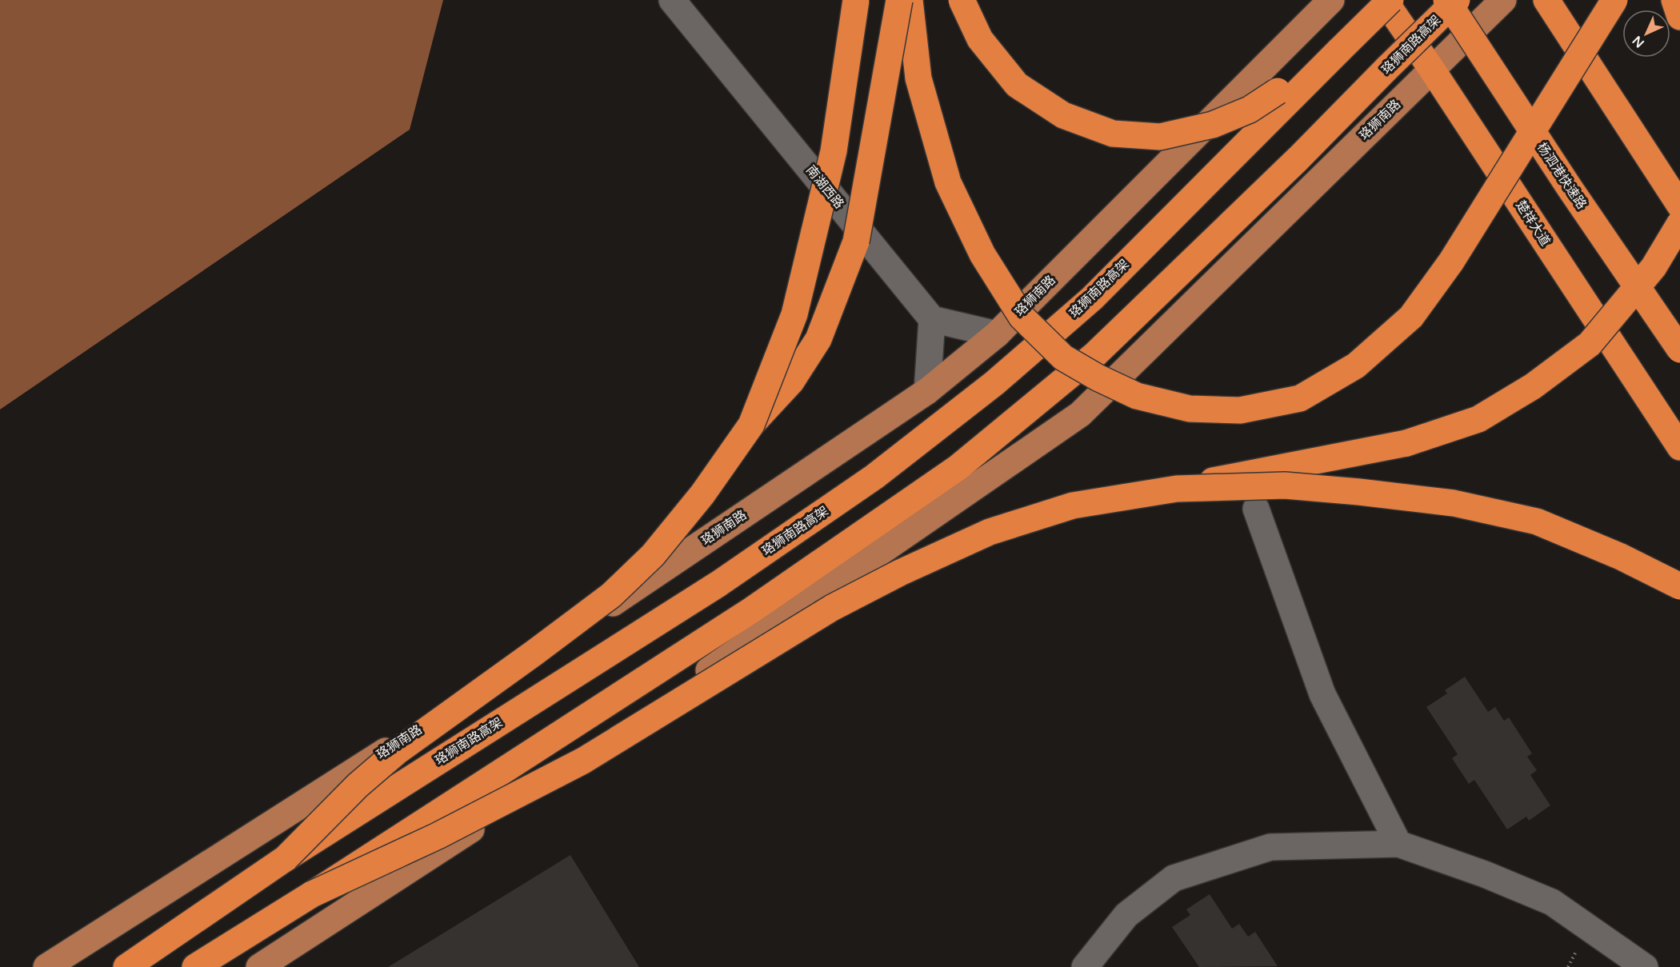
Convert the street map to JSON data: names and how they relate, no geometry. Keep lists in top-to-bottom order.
{
  "streets": {
    "highway": ["珞狮南路高架", "杨泗港快速路", "楚祥大道"],
    "main road": ["珞狮南路"],
    "street": ["南湖西路"]
  },
  "crossings": [
    ["珞狮南路", "楚祥大道"]
  ],
  "north": "bottom left"
}
